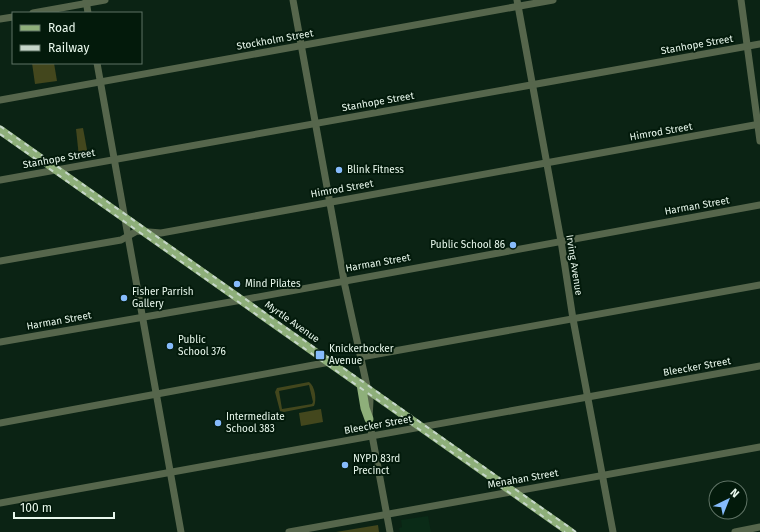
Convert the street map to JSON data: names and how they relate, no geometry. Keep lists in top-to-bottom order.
{
  "streets": {
    "main road": ["Myrtle Avenue"],
    "street": [
      "Stockholm Street",
      "Stanhope Street",
      "Himrod Street",
      "Harman Street",
      "Irving Avenue",
      "Bleecker Street",
      "Menahan Street"
    ]
  },
  "crossings": [
    ["Stockholm Street", "Irving Avenue"],
    ["Stanhope Street", "Irving Avenue"],
    ["Stanhope Street", "Myrtle Avenue"],
    ["Himrod Street", "Irving Avenue"],
    ["Himrod Street", "Myrtle Avenue"],
    ["Harman Street", "Irving Avenue"],
    ["Harman Street", "Myrtle Avenue"],
    ["Irving Avenue", "Bleecker Street"],
    ["Irving Avenue", "Menahan Street"],
    ["Myrtle Avenue", "Bleecker Street"],
    ["Myrtle Avenue", "Menahan Street"]
  ],
  "places": {
    "other": [
      "Blink Fitness",
      "Public School 86",
      "Mind Pilates",
      "Fisher Parrish Gallery",
      "Public School 376",
      "Intermediate School 383",
      "NYPD 83rd Precinct"
    ],
    "transit": ["Knickerbocker Avenue"]
  },
  "legend": ["Road", "Railway"],
  "scale_bar": "100 m",
  "north": "top right"
}
